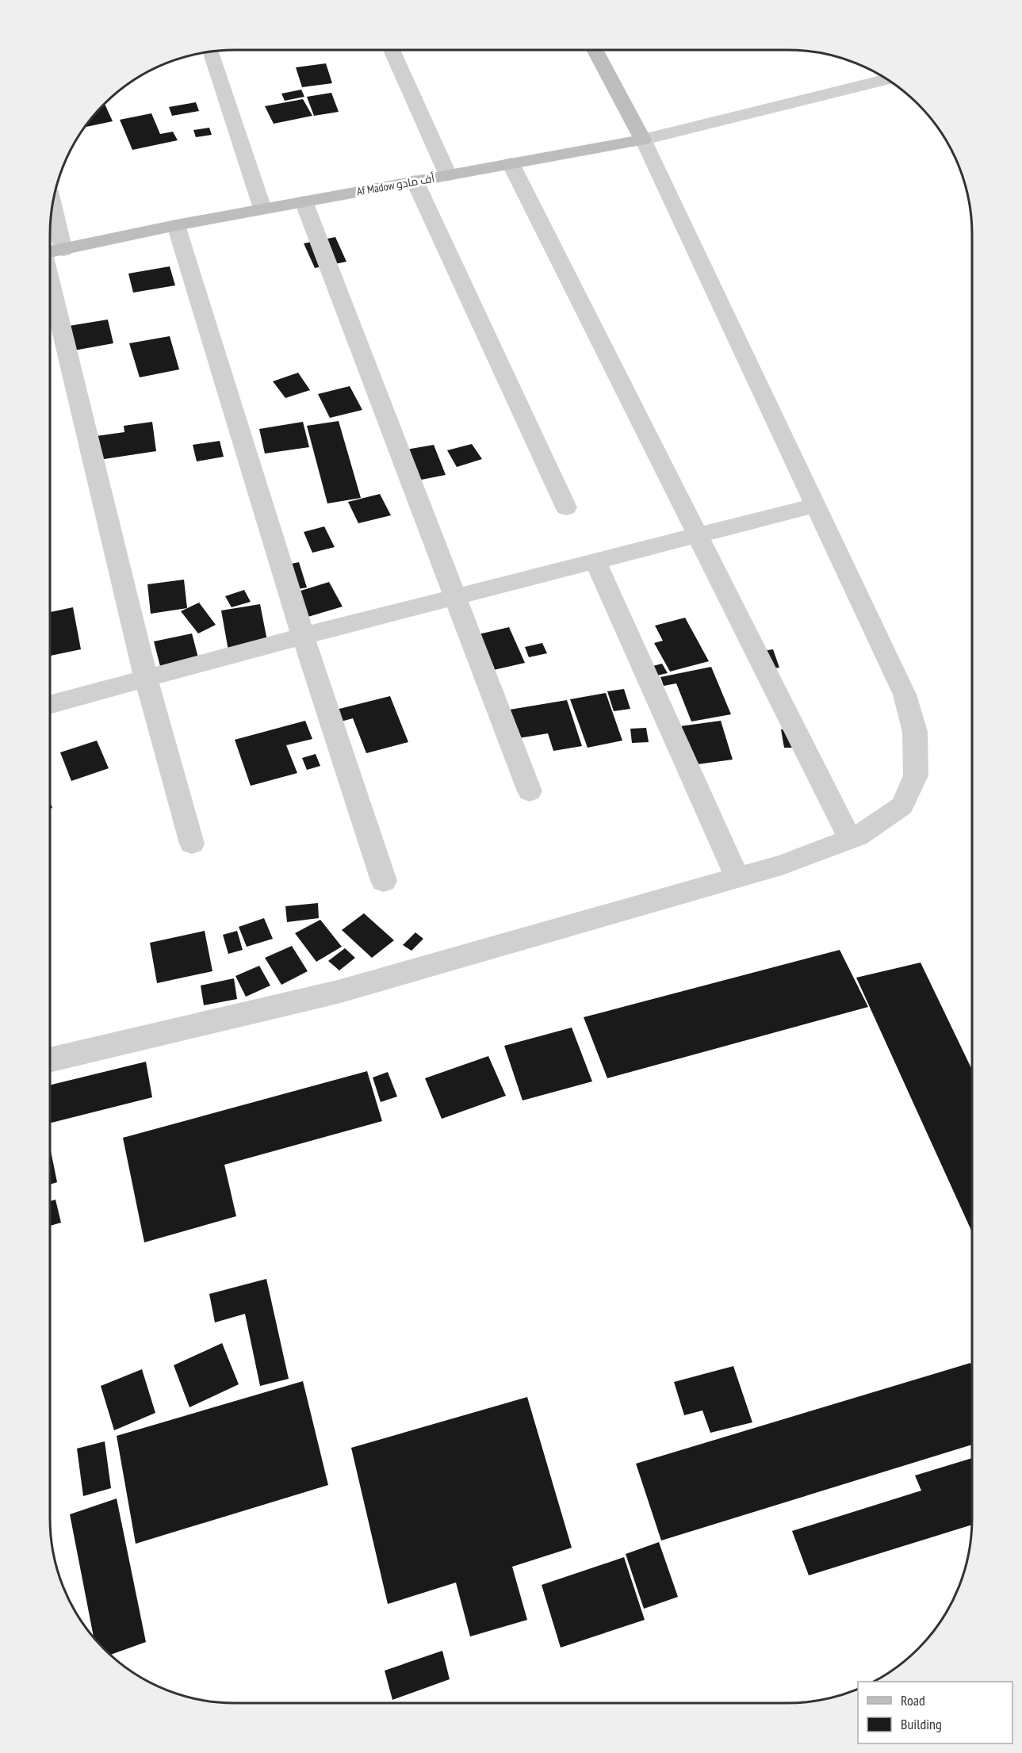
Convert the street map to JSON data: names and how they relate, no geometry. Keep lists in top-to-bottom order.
{
  "streets": {
    "street": ["Af Madow أف مادو"]
  },
  "legend": ["Road", "Building"]
}
